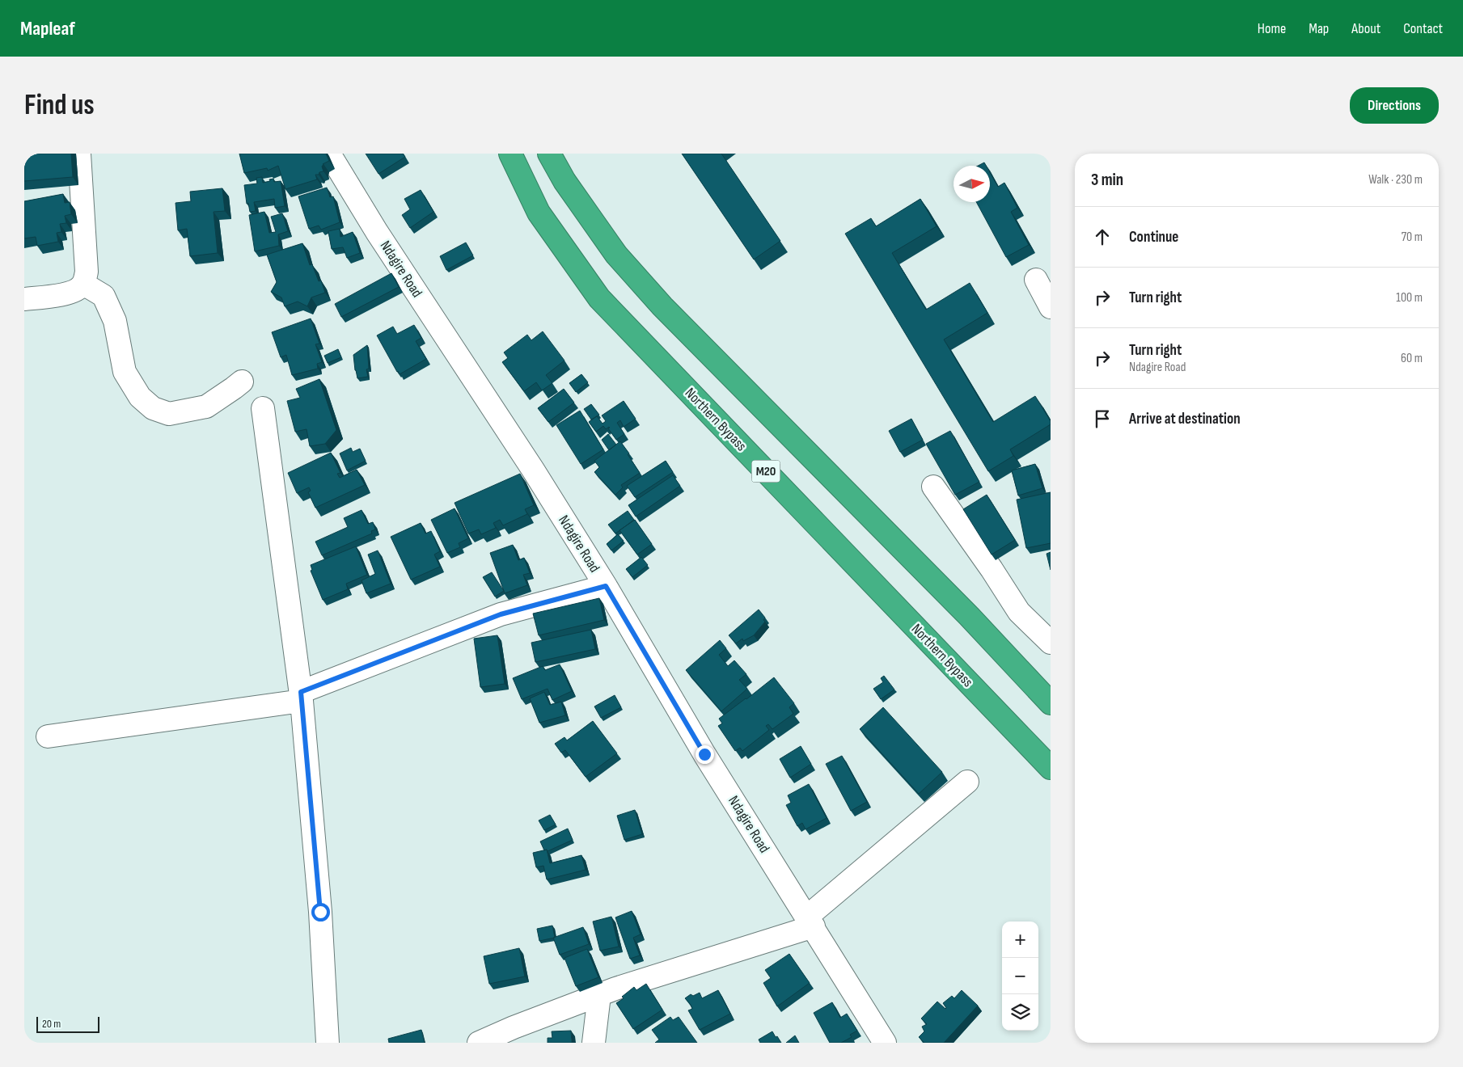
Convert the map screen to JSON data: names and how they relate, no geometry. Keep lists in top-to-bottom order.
{
  "streets": {
    "highway": ["Northern Bypass", "M20"],
    "street": ["Ndagire Road"]
  },
  "scale_bar": "20 m",
  "north": "right",
  "page": {
    "header": "Mapleaf",
    "nav": [
      "Home",
      "Map",
      "About",
      "Contact"
    ],
    "buttons": "Directions",
    "title": "Find us",
    "heading": ["3 min", "Walk · 230 m"],
    "list": [
      ["Continue", "70 m"],
      ["Turn right", "100 m"],
      ["Turn right", "Ndagire Road", "60 m"],
      "Arrive at destination"
    ],
    "map_buttons": ["+", "−"],
    "scale": "20 m"
  }
}
